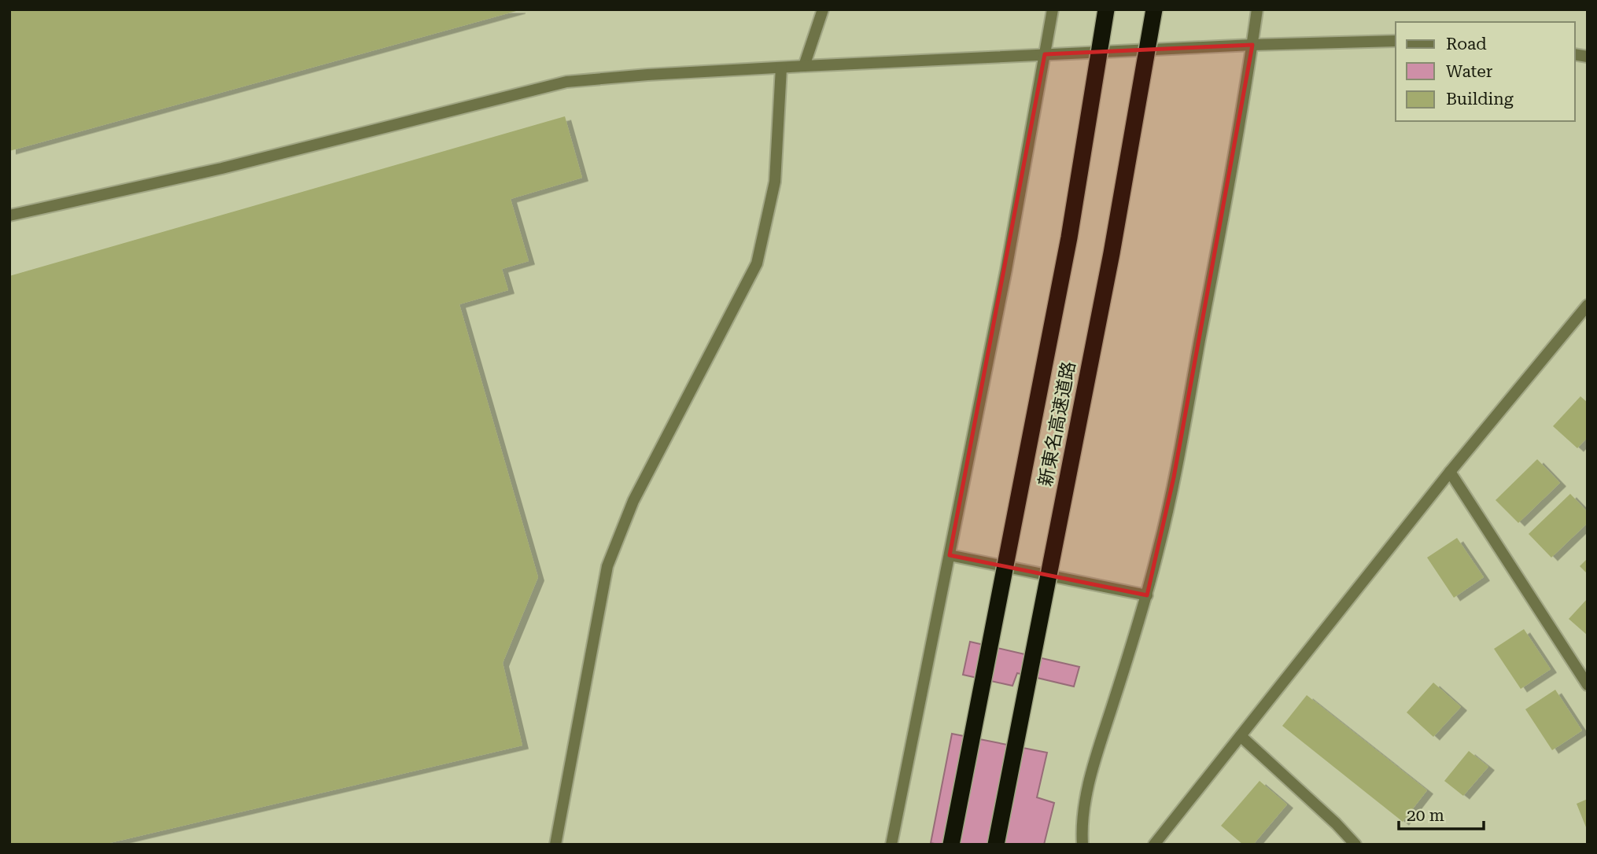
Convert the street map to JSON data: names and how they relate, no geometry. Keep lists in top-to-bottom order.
{
  "streets": {
    "highway": ["新東名高速道路"]
  },
  "legend": ["Road", "Water", "Building"],
  "scale_bar": "20 m"
}
